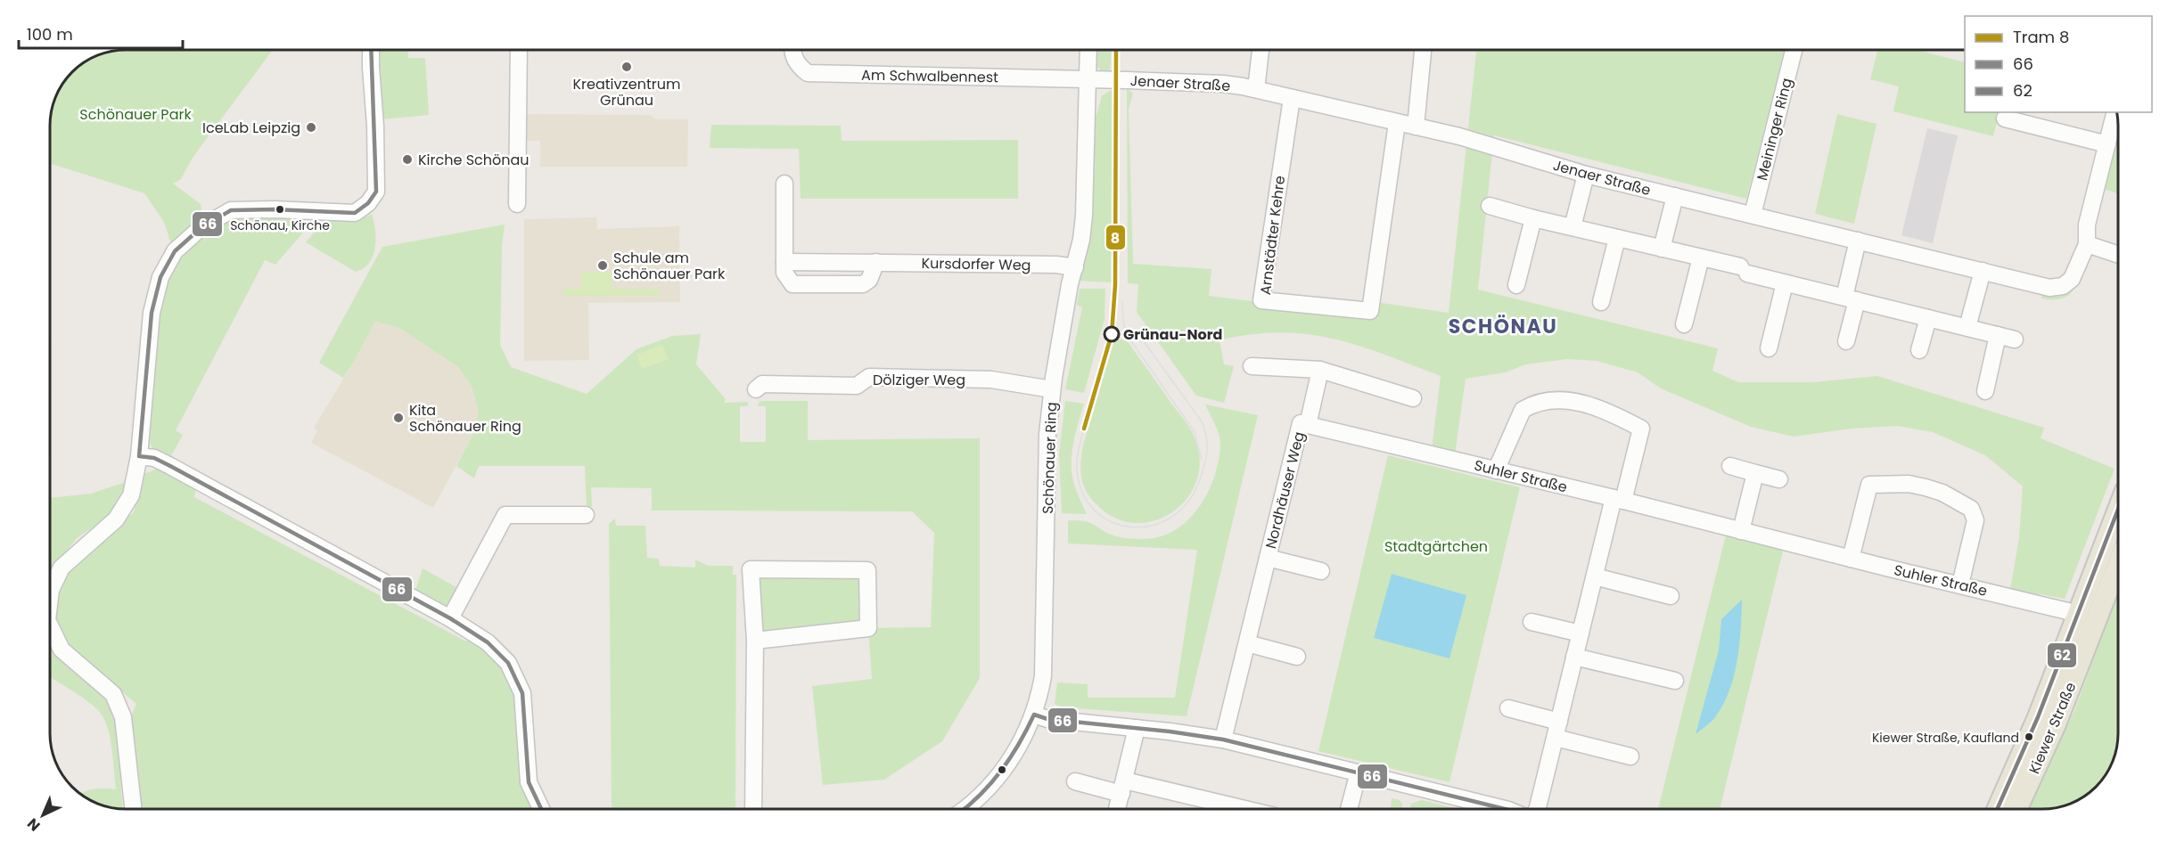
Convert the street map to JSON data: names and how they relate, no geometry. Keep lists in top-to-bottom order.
{
  "streets": {
    "main road": ["Kiewer Straße"],
    "street": [
      "Am Schwalbennest",
      "Jenaer Straße",
      "Meininger Ring",
      "Arnstädter Kehre",
      "Kursdorfer Weg",
      "Dölziger Weg",
      "Schönauer Ring",
      "Suhler Straße",
      "Nordhäuser Weg"
    ]
  },
  "crossings": [
    ["Am Schwalbennest", "Jenaer Straße"],
    ["Am Schwalbennest", "Schönauer Ring"],
    ["Jenaer Straße", "Meininger Ring"],
    ["Jenaer Straße", "Arnstädter Kehre"],
    ["Jenaer Straße", "Schönauer Ring"],
    ["Kursdorfer Weg", "Schönauer Ring"],
    ["Dölziger Weg", "Schönauer Ring"],
    ["Suhler Straße", "Nordhäuser Weg"],
    ["Suhler Straße", "Kiewer Straße"]
  ],
  "districts": ["SCHÖNAU"],
  "parks": ["Schönauer Park", "Stadtgärtchen"],
  "places": [
    "Kreativzentrum Grünau",
    "IceLab Leipzig",
    "Kirche Schönau",
    "Schönau, Kirche",
    "Schule am Schönauer Park",
    "Grünau-Nord",
    "Kita Schönauer Ring",
    "Kiewer Straße, Kaufland"
  ],
  "lines": ["tram line 8", "transit line 66", "transit line 62"],
  "legend": ["Tram 8", "66", "62"],
  "scale_bar": "100 m",
  "north": "bottom left"
}
